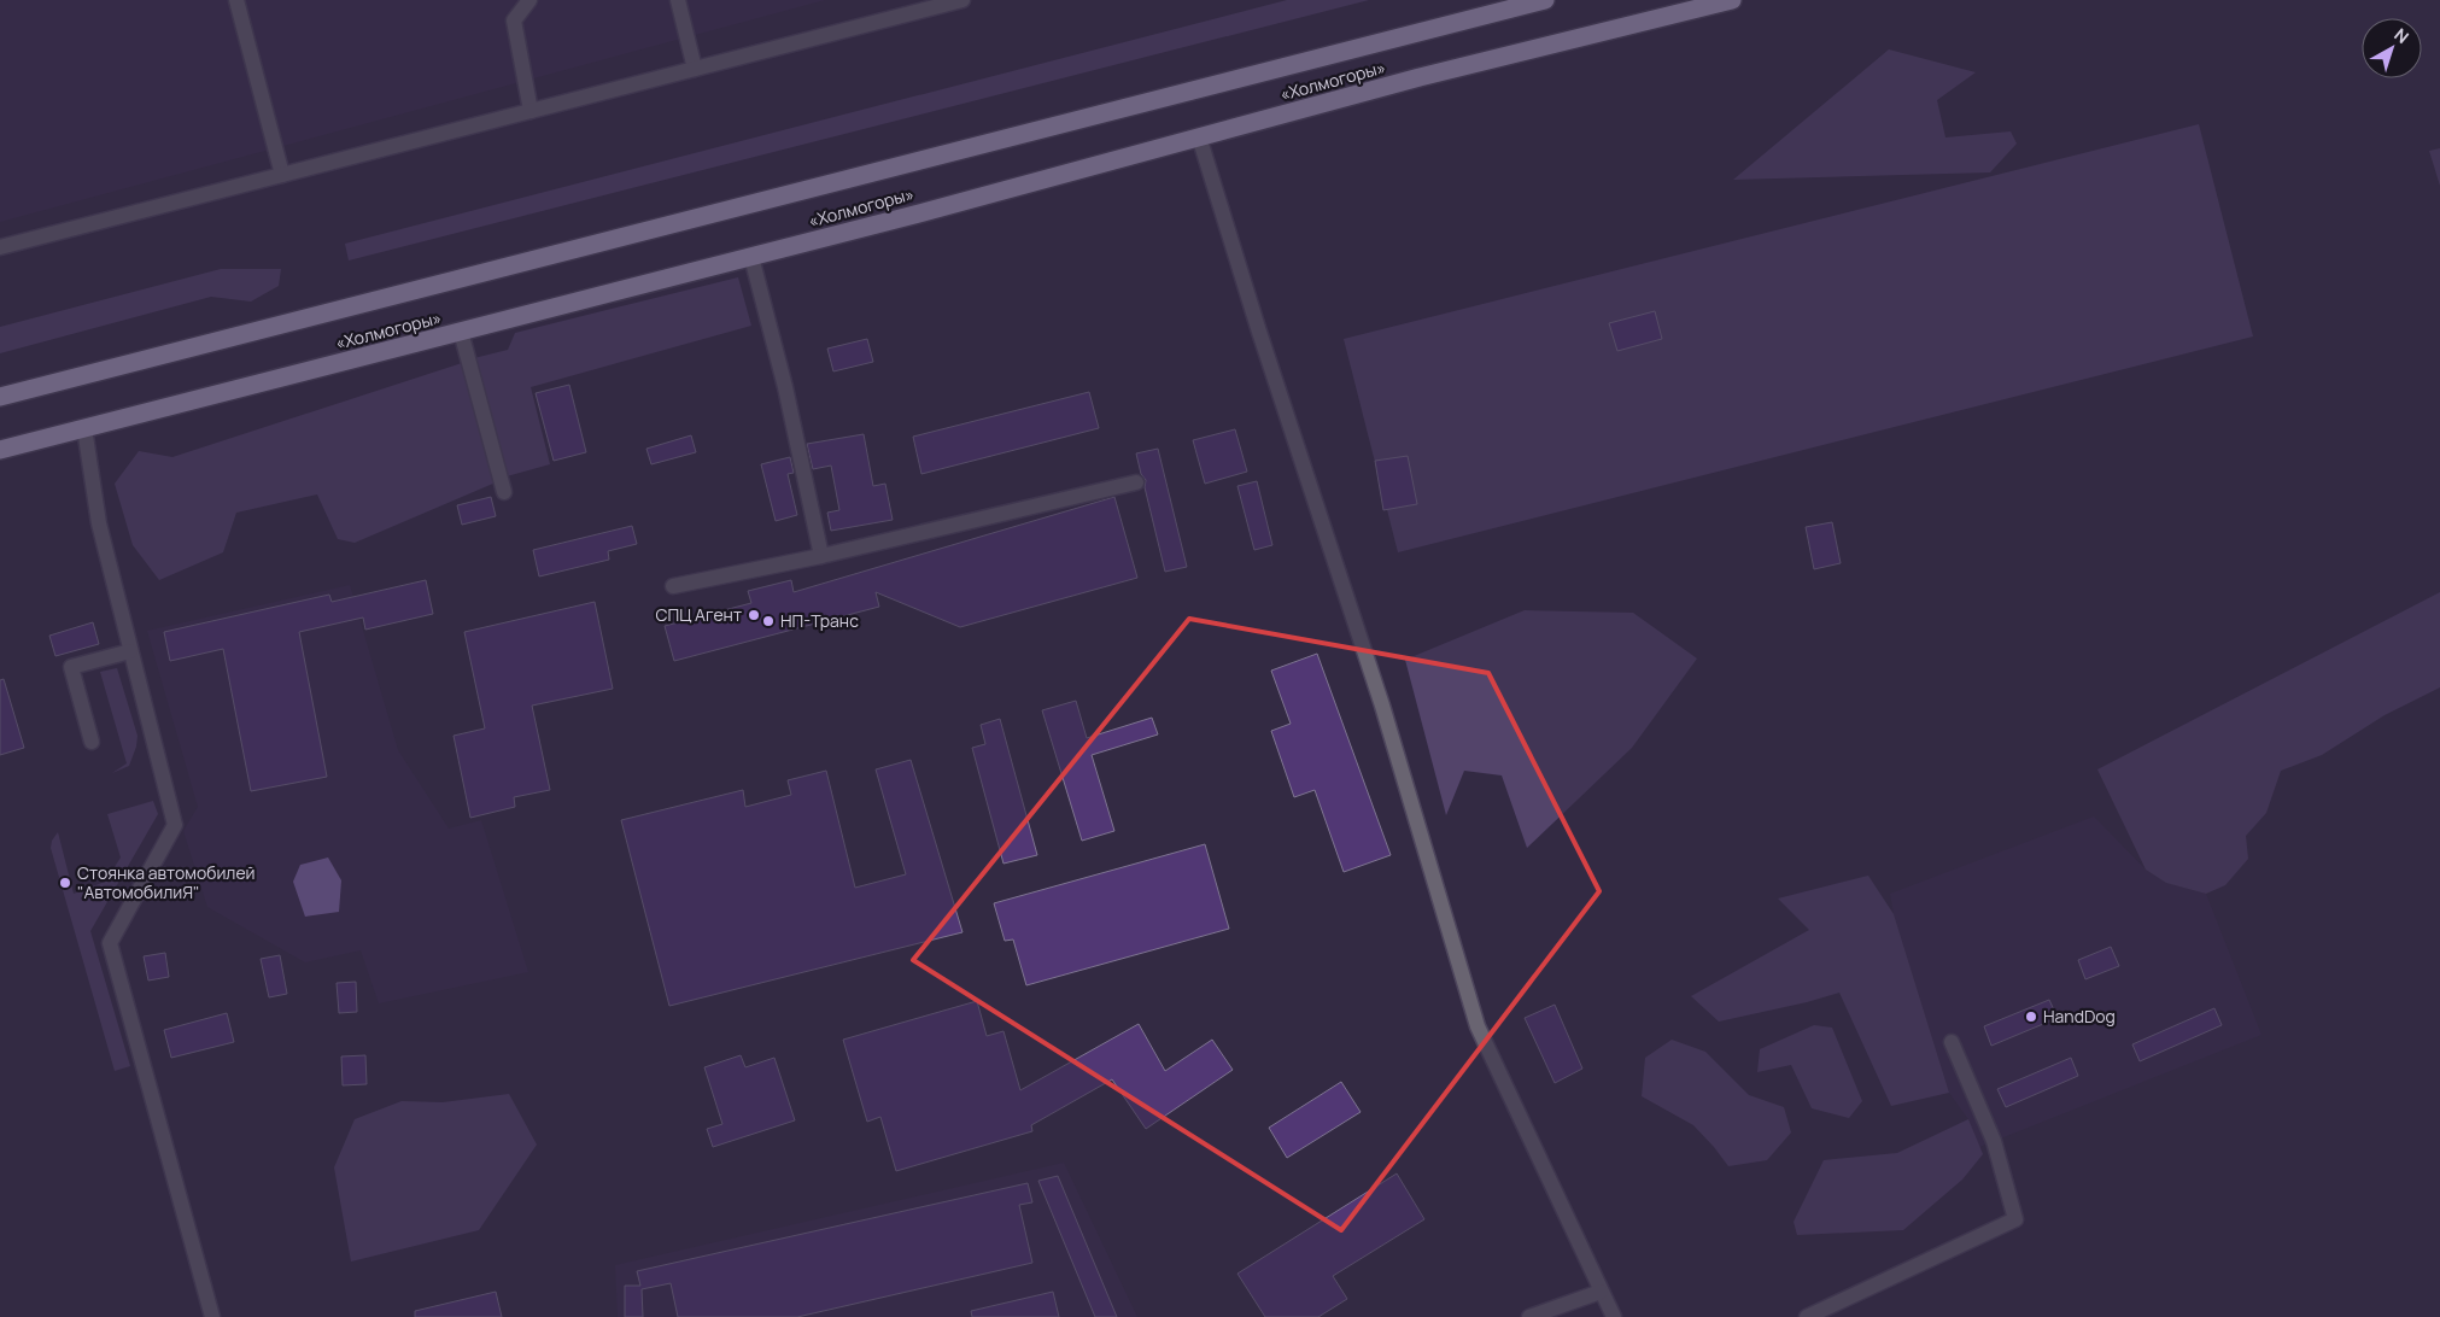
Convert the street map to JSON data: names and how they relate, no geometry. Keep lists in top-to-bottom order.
{
  "streets": {
    "highway": ["«Холмогоры»"]
  },
  "places": [
    "СПЦ Агент",
    "НП-Транс",
    "Стоянка автомобилей \"АвтомобилиЯ\"",
    "HandDog"
  ],
  "north": "top right"
}
